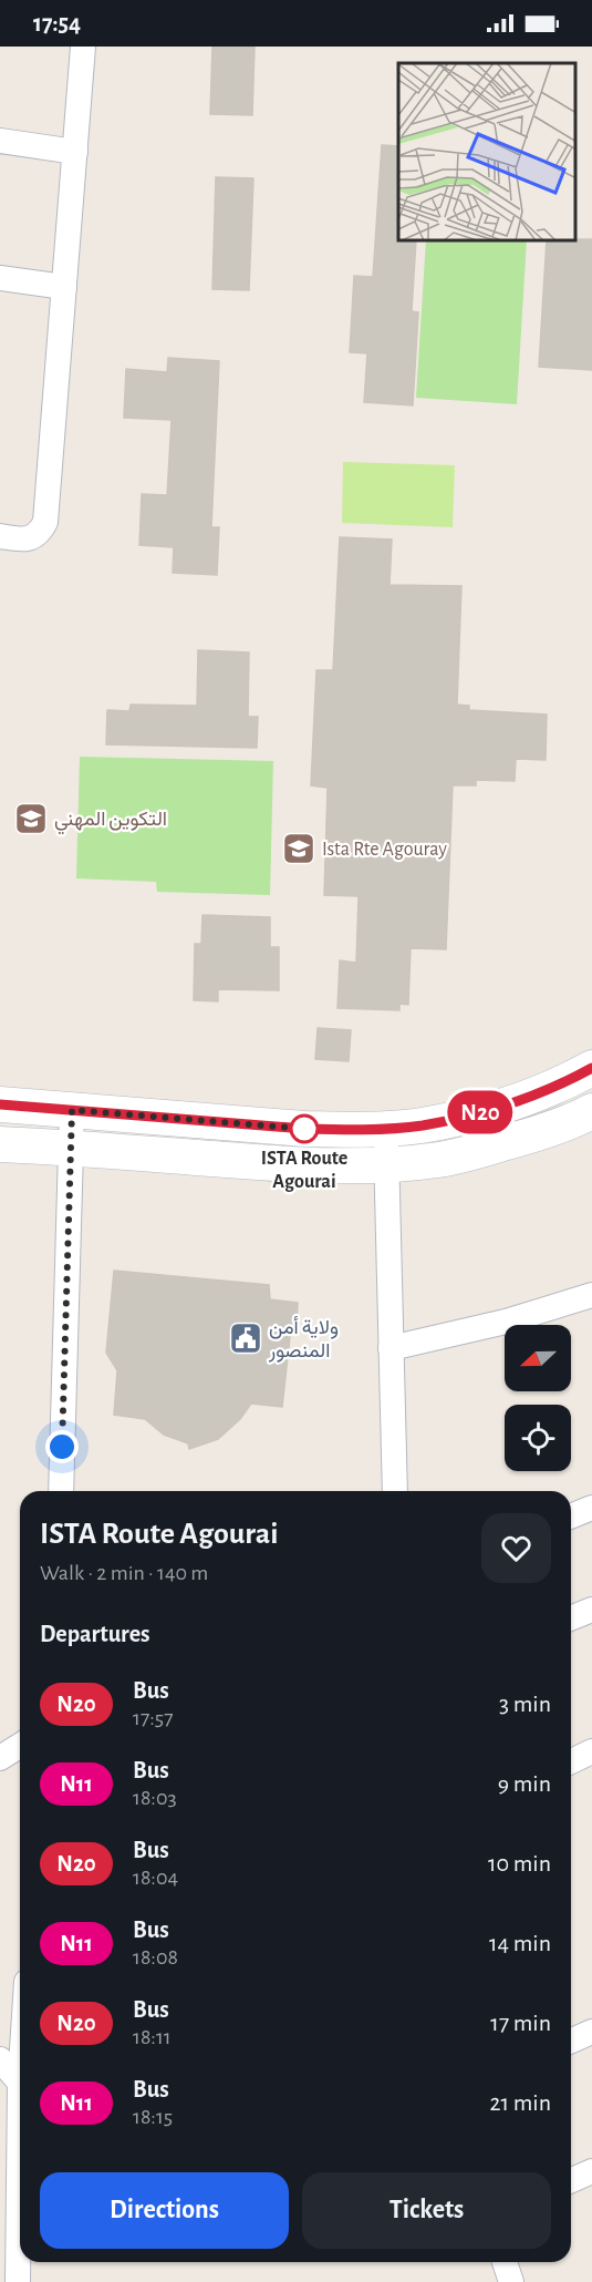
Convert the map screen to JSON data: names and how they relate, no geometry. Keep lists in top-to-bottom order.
{
  "places": {
    "school or university": ["التكوين المهني", "Ista Rte Agouray"],
    "other": ["ISTA Route Agourai"],
    "public building": ["ولاية أمن المنصور"]
  },
  "lines": ["bus line N20"],
  "north": "left",
  "page": {
    "status": "17:54",
    "on_map": "N20",
    "heading": [
      ["ISTA Route Agourai", "Walk · 2 min · 140 m"],
      "Departures"
    ],
    "list": [
      {
        "mark": "N20",
        "name": "Bus",
        "note": "17:57",
        "value": "3 min"
      },
      {
        "mark": "N11",
        "name": "Bus",
        "note": "18:03",
        "value": "9 min"
      },
      {
        "mark": "N20",
        "name": "Bus",
        "note": "18:04",
        "value": "10 min"
      },
      {
        "mark": "N11",
        "name": "Bus",
        "note": "18:08",
        "value": "14 min"
      },
      {
        "mark": "N20",
        "name": "Bus",
        "note": "18:11",
        "value": "17 min"
      },
      {
        "mark": "N11",
        "name": "Bus",
        "note": "18:15",
        "value": "21 min"
      }
    ],
    "buttons": ["Directions", "Tickets"]
  }
}
